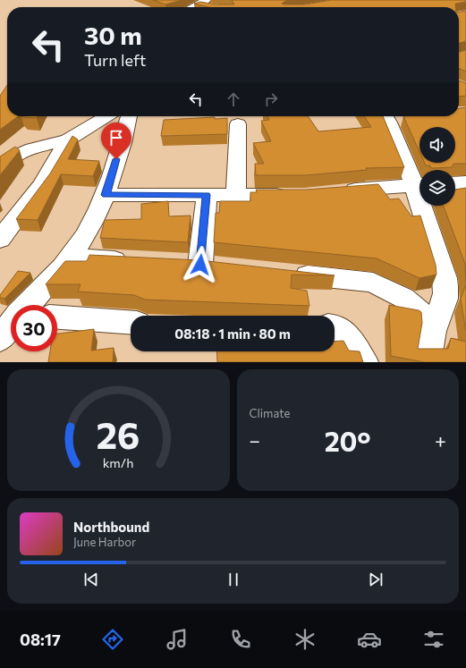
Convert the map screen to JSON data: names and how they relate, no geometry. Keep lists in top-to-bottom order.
{
  "page": {
    "turn": ["30 m", "Turn left"],
    "limit": "30",
    "trip": "08:18 · 1 min · 80 m",
    "tile": "Climate",
    "heat": ["−", "20°", "+"],
    "song": ["Northbound", "June Harbor"],
    "tabs": "08:17",
    "gauge": ["26", "km/h"]
  }
}
